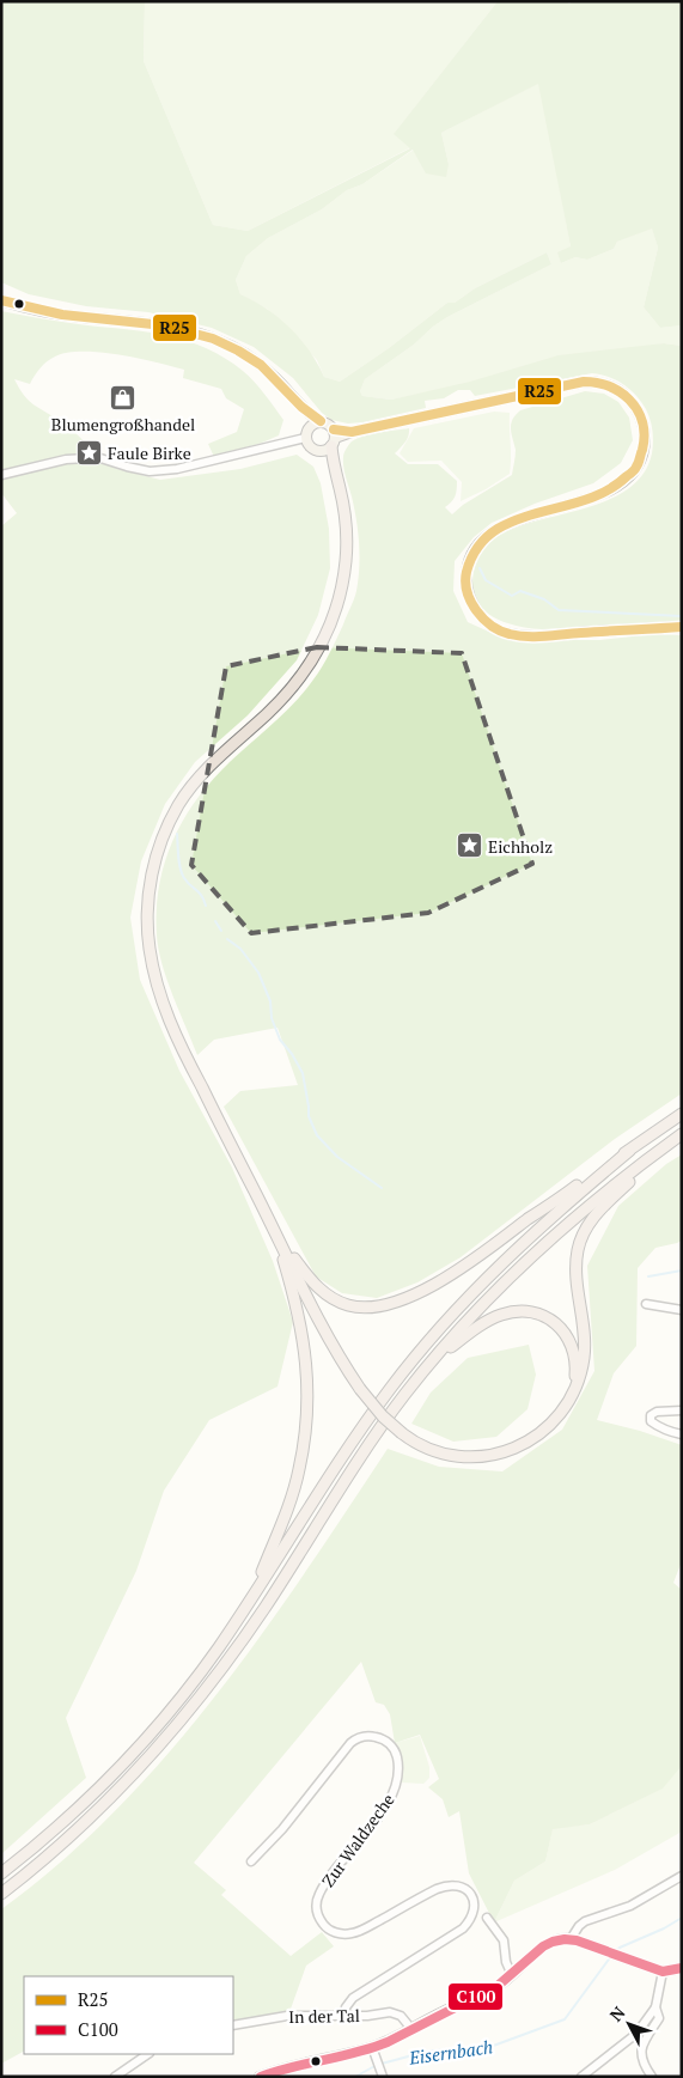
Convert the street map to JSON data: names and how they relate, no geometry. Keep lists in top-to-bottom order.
{
  "streets": {
    "street": ["Zur Waldzeche", "In der Tal"]
  },
  "crossings": [
    ["Zur Waldzeche", "In der Tal"]
  ],
  "water": ["Eisernbach"],
  "places": {
    "shop": ["Blumengroßhandel"],
    "place": ["Faule Birke", "Eichholz"]
  },
  "lines": ["transit line R25", "transit line C100"],
  "legend": ["R25", "C100"],
  "north": "top left"
}
